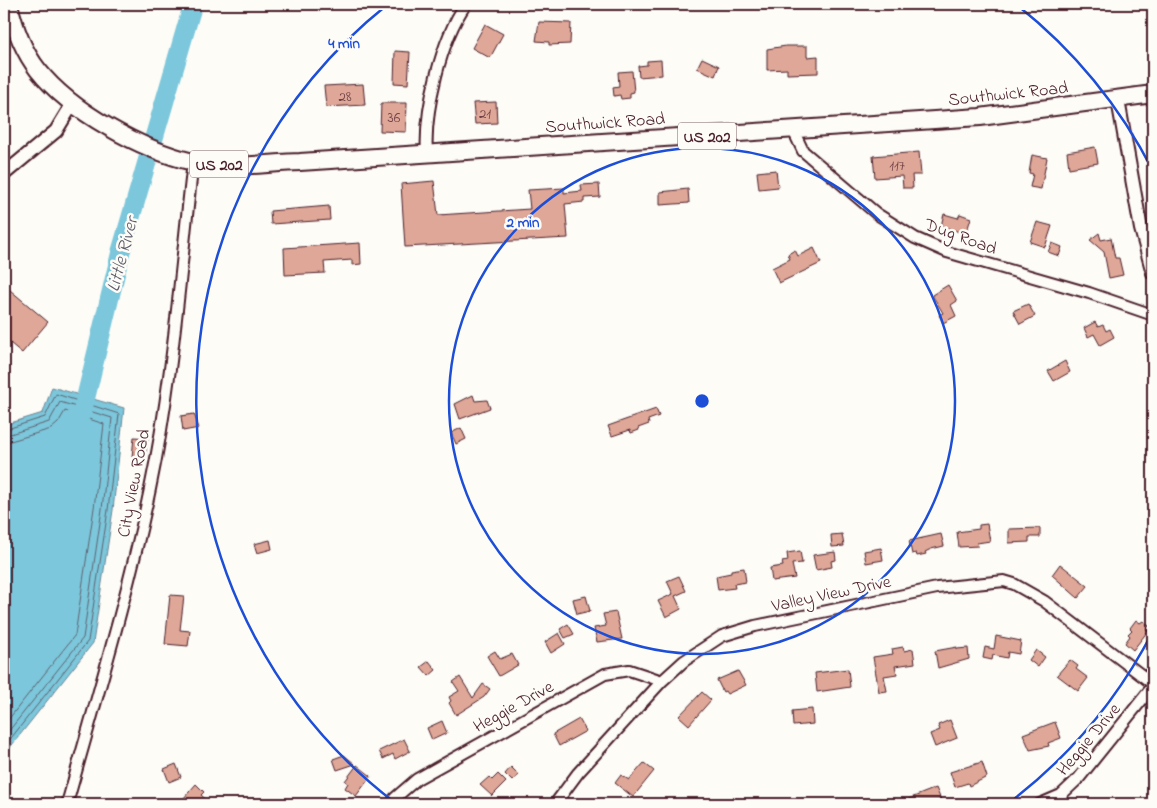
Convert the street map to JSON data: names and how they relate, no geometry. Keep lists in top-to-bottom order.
{
  "streets": {
    "highway": ["Southwick Road", "US 202"],
    "street": [
      "Dug Road",
      "City View Road",
      "Valley View Drive",
      "Heggie Drive"
    ]
  },
  "crossings": [
    ["Southwick Road", "US 202"],
    ["Southwick Road", "Dug Road"],
    ["Southwick Road", "City View Road"],
    ["US 202", "City View Road"],
    ["Valley View Drive", "Heggie Drive"]
  ],
  "water": ["Little River"],
  "house_numbers": [
    "28",
    "21",
    "36",
    "117"
  ],
  "rings": ["4 min", "2 min"]
}
